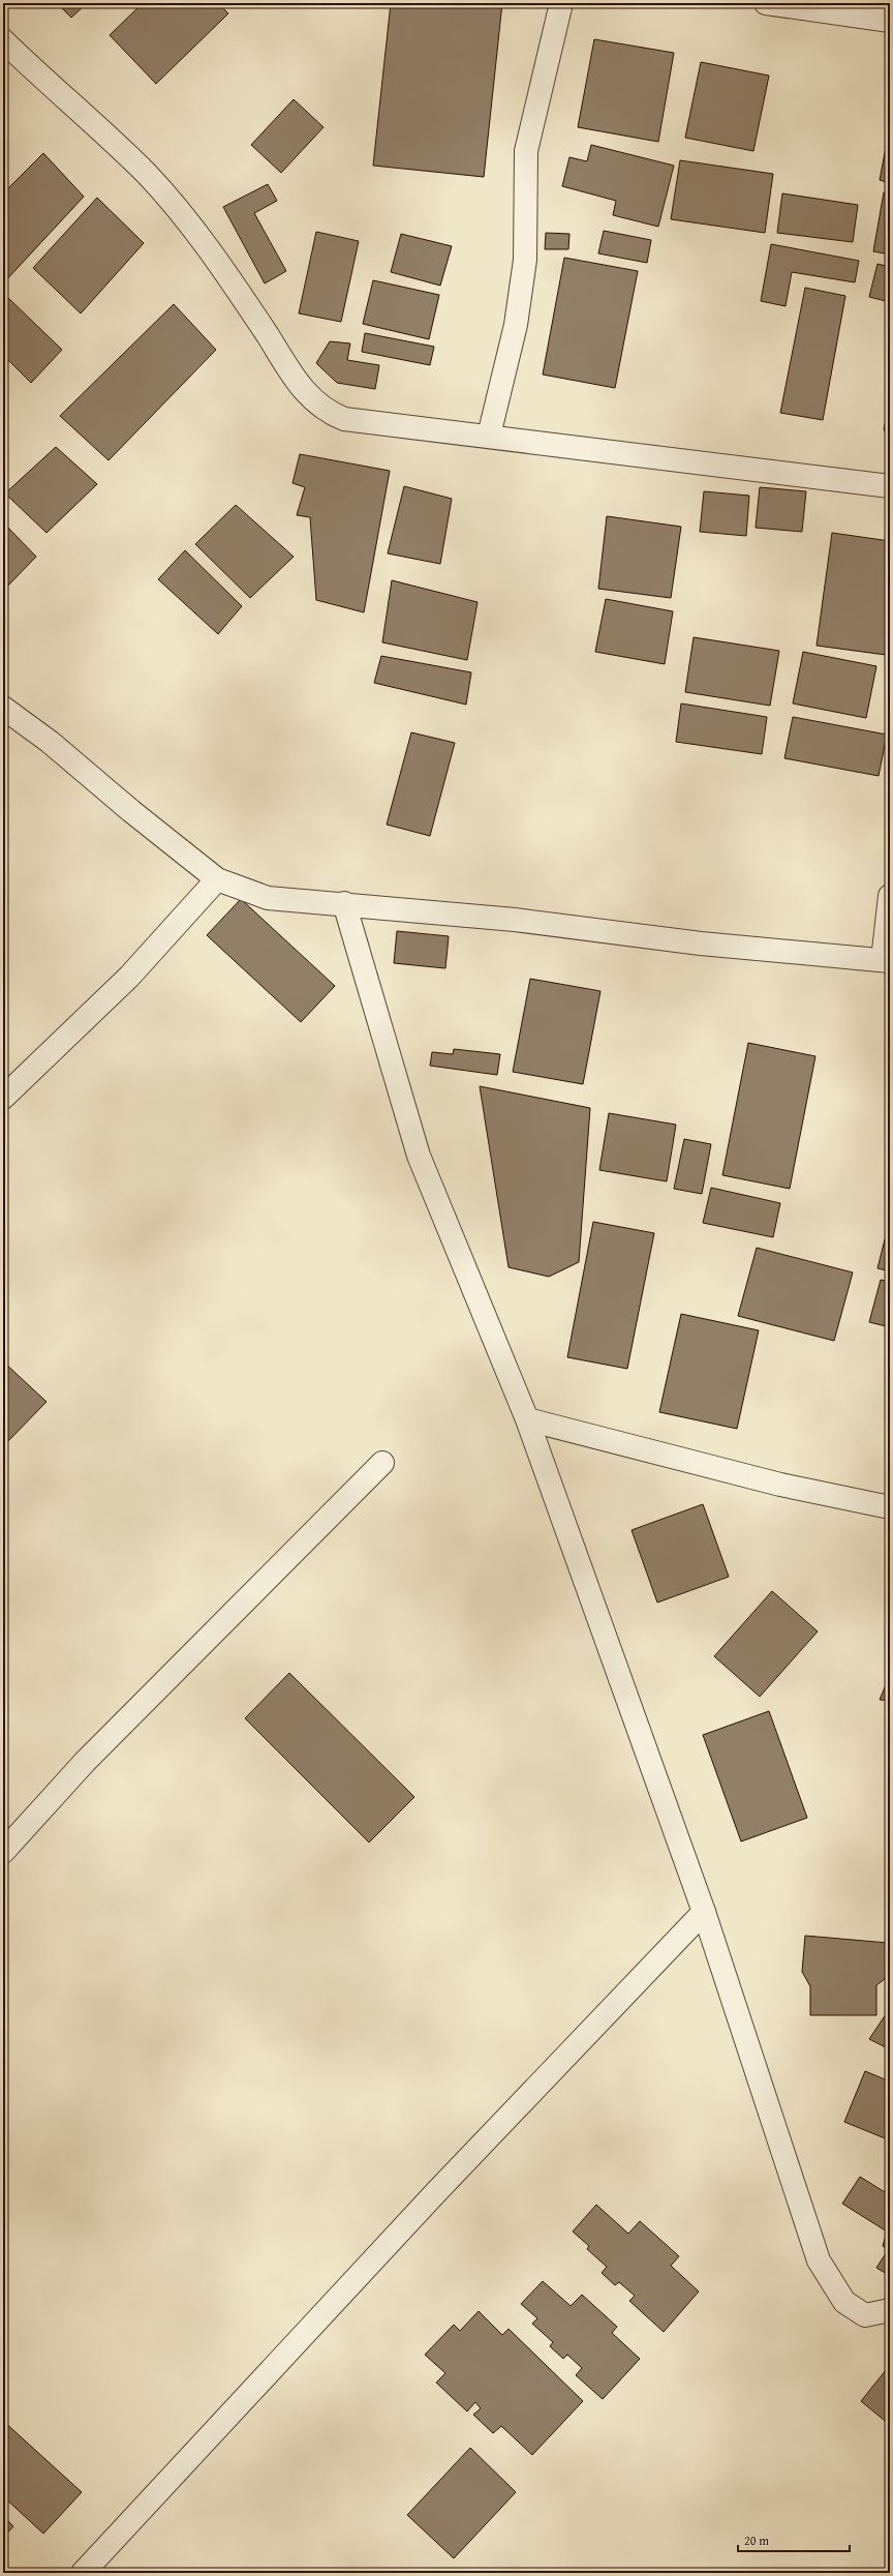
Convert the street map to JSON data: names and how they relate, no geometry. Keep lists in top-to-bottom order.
{
  "scale_bar": "20 m"
}
